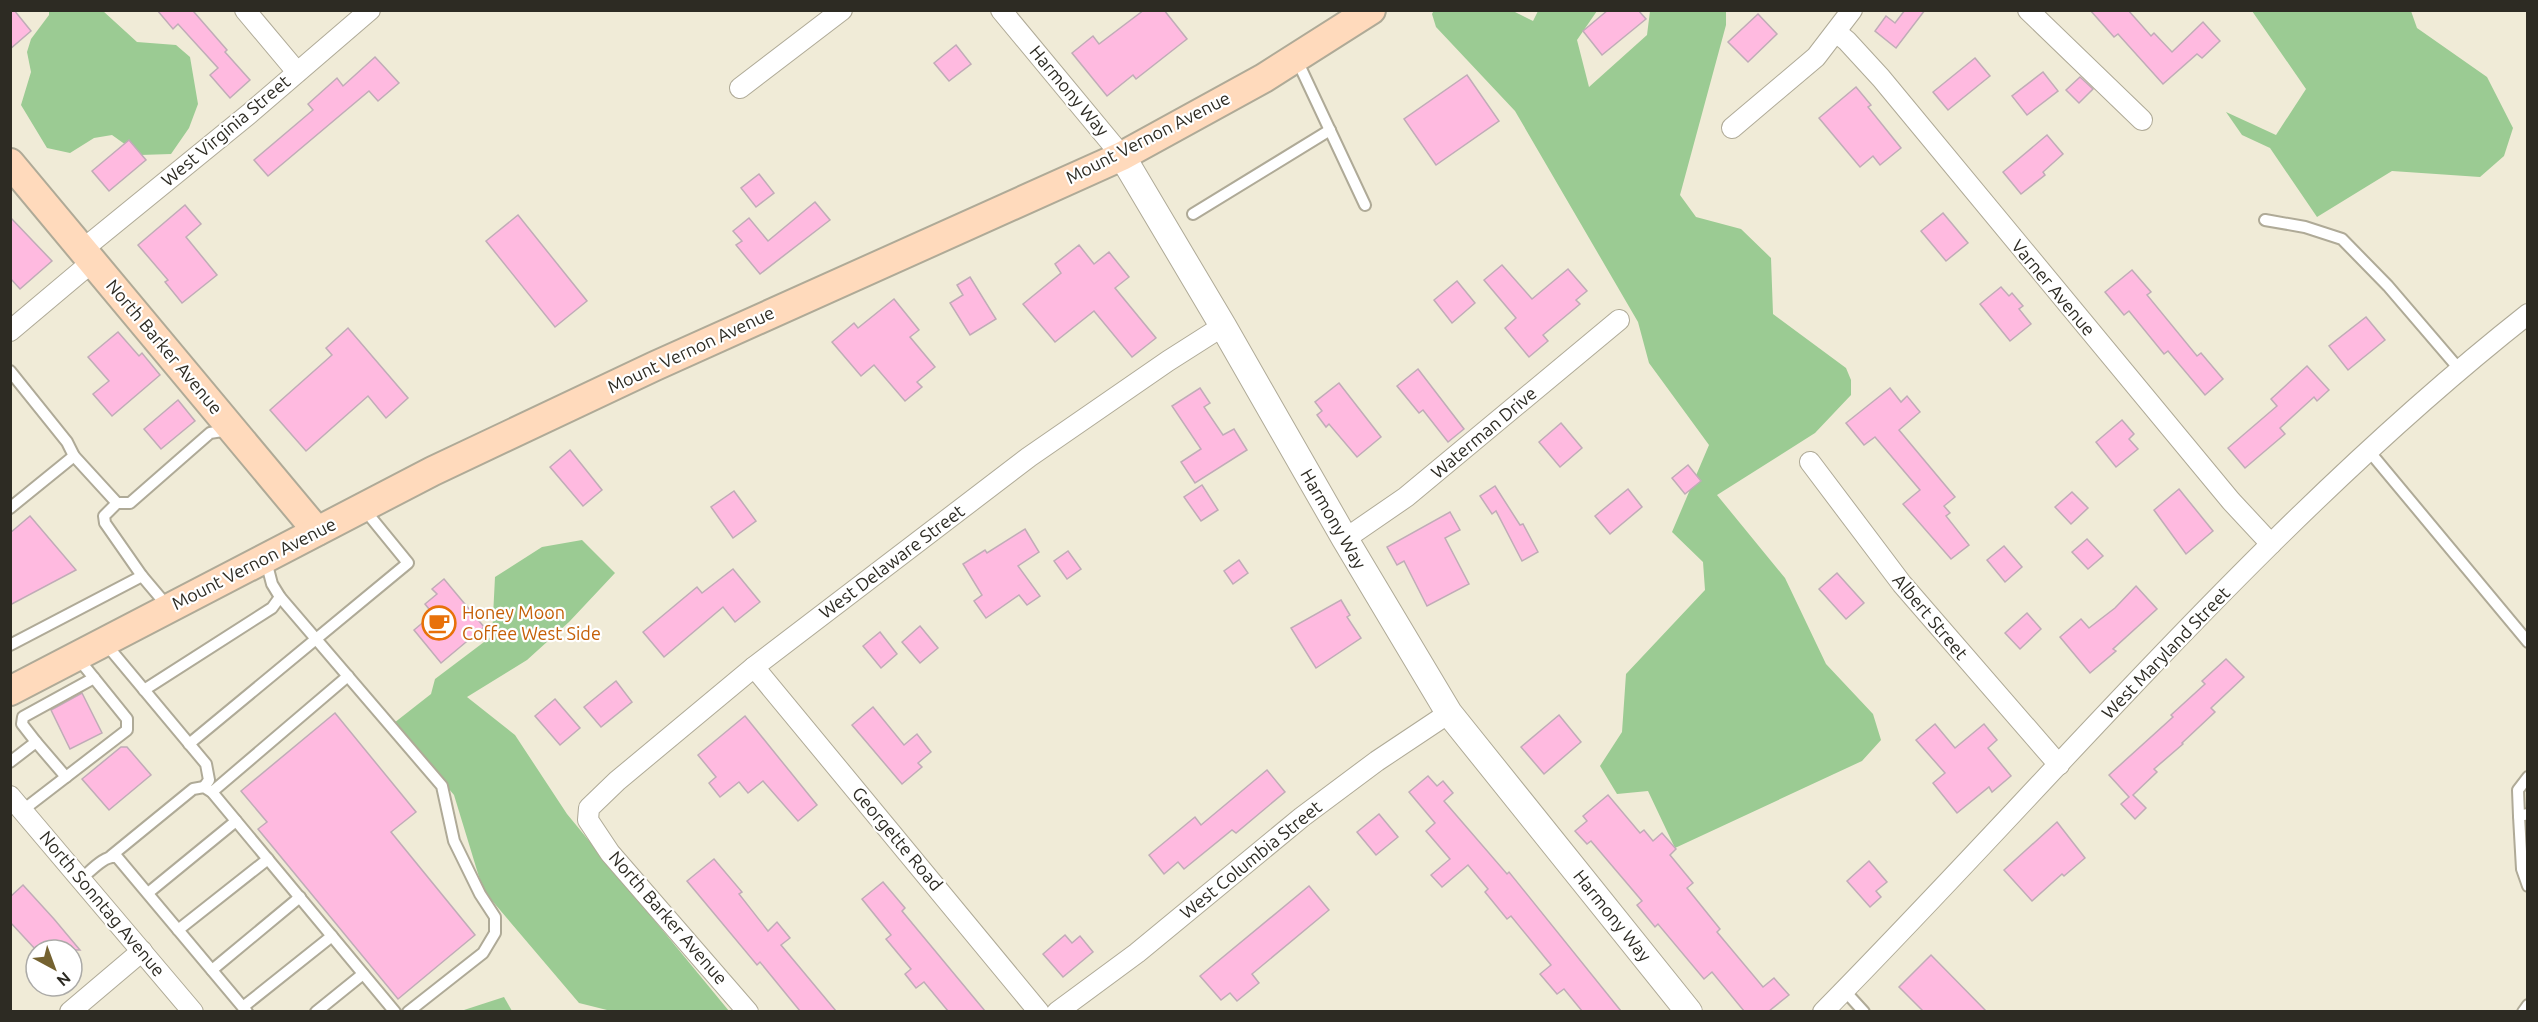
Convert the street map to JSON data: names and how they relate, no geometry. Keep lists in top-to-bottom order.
{
  "streets": {
    "main road": ["Mount Vernon Avenue", "North Barker Avenue"],
    "street": [
      "Harmony Way",
      "West Virginia Street",
      "Varner Avenue",
      "Waterman Drive",
      "West Delaware Street",
      "Albert Street",
      "West Maryland Street",
      "Georgette Road",
      "West Columbia Street",
      "North Sonntag Avenue"
    ]
  },
  "crossings": [
    ["Harmony Way", "Mount Vernon Avenue"],
    ["Harmony Way", "Waterman Drive"],
    ["Harmony Way", "West Delaware Street"],
    ["Harmony Way", "West Columbia Street"],
    ["West Virginia Street", "North Barker Avenue"],
    ["Mount Vernon Avenue", "North Barker Avenue"],
    ["Varner Avenue", "West Maryland Street"],
    ["North Barker Avenue", "West Delaware Street"],
    ["West Delaware Street", "Georgette Road"],
    ["Albert Street", "West Maryland Street"]
  ],
  "places": {
    "cafe": ["Honey Moon Coffee West Side"]
  },
  "north": "bottom right"
}
